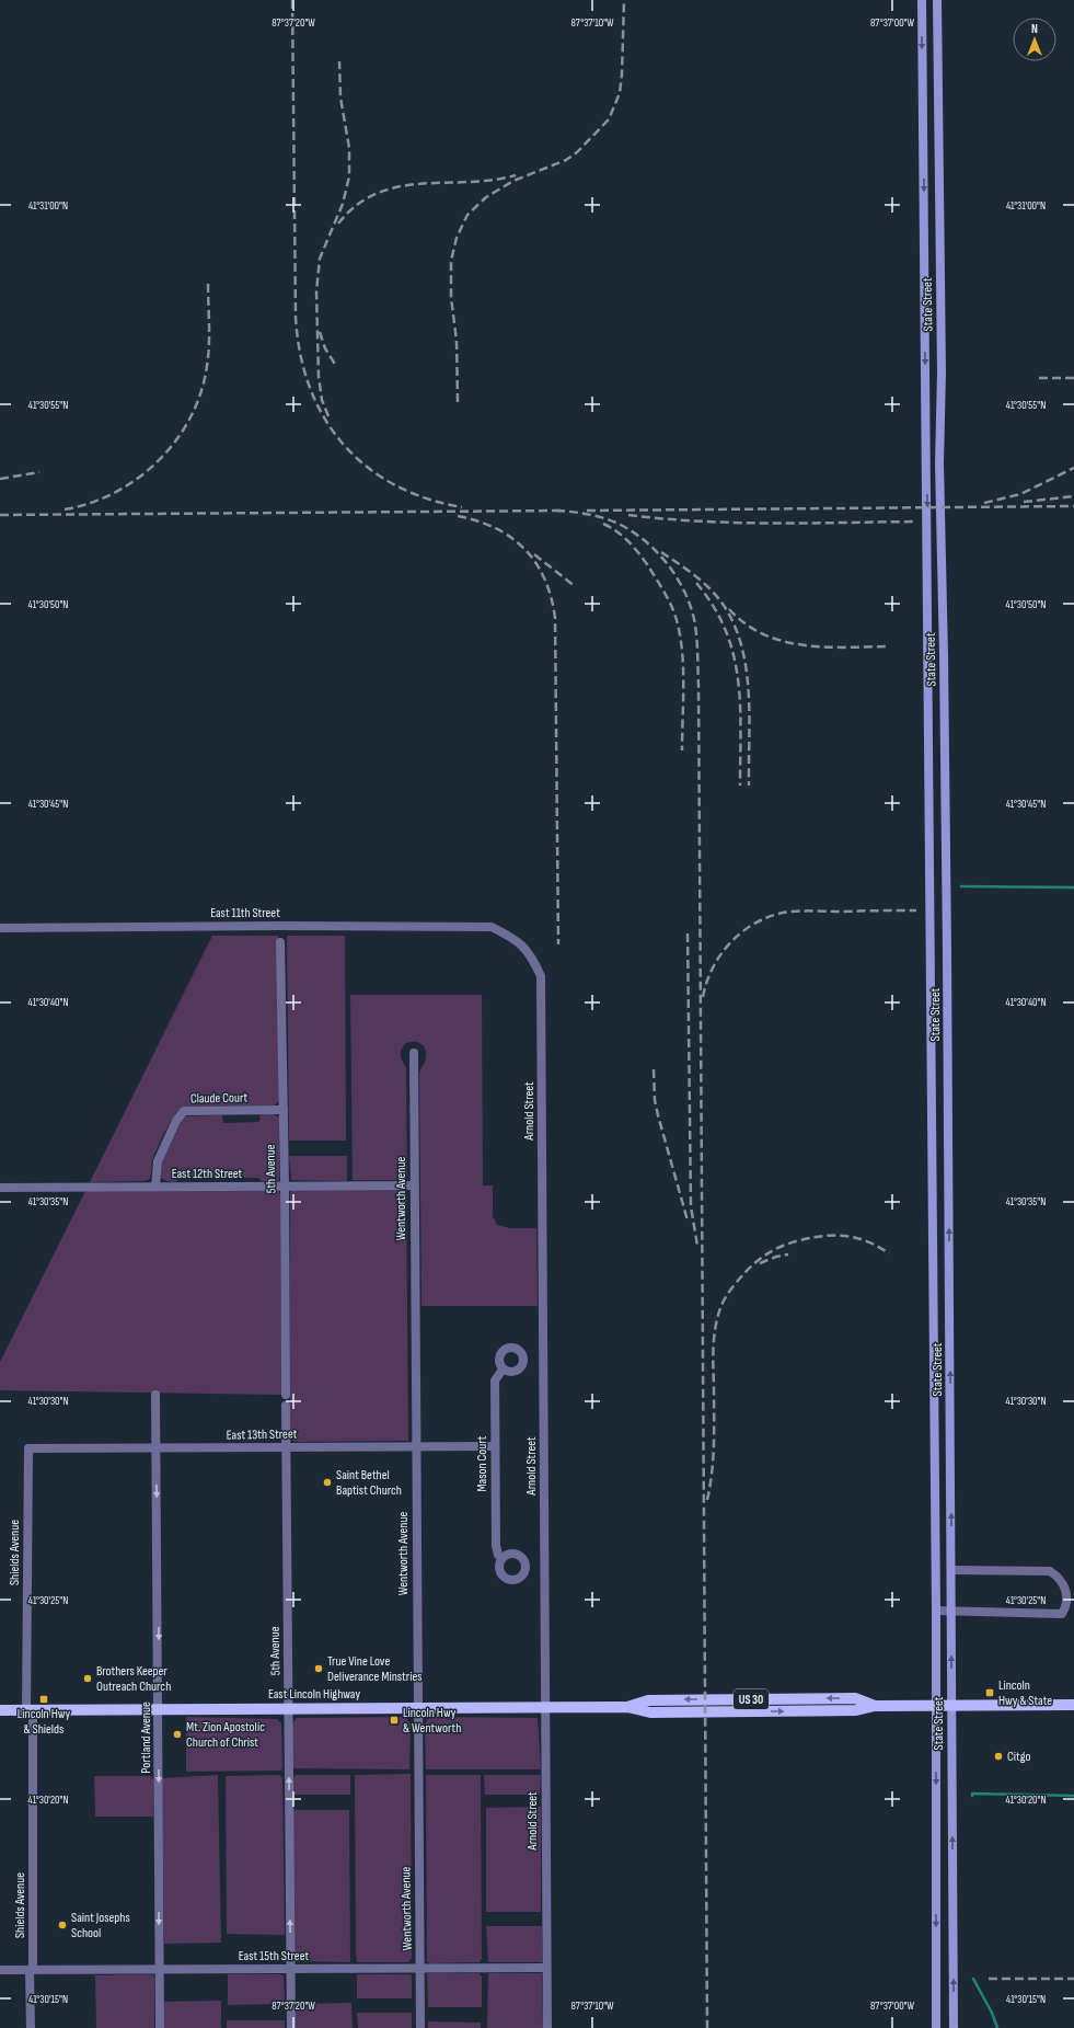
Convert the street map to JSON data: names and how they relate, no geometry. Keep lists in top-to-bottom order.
{
  "streets": {
    "main road": ["East Lincoln Highway", "US 30"],
    "street": [
      "State Street",
      "East 11th Street",
      "Claude Court",
      "Arnold Street",
      "5th Avenue",
      "East 12th Street",
      "Wentworth Avenue",
      "East 13th Street",
      "Mason Court",
      "Shields Avenue",
      "Portland Avenue",
      "East 15th Street"
    ]
  },
  "crossings": [
    ["State Street", "East Lincoln Highway"],
    ["East 11th Street", "Arnold Street"],
    ["Claude Court", "5th Avenue"],
    ["Claude Court", "East 12th Street"],
    ["Arnold Street", "East Lincoln Highway"],
    ["Arnold Street", "East 15th Street"],
    ["5th Avenue", "East 12th Street"],
    ["5th Avenue", "East 13th Street"],
    ["5th Avenue", "East Lincoln Highway"],
    ["5th Avenue", "East 15th Street"],
    ["East 12th Street", "Wentworth Avenue"],
    ["Wentworth Avenue", "East 13th Street"],
    ["Wentworth Avenue", "East Lincoln Highway"],
    ["Wentworth Avenue", "East 15th Street"],
    ["East 13th Street", "Mason Court"],
    ["East 13th Street", "Shields Avenue"],
    ["East 13th Street", "Portland Avenue"],
    ["Shields Avenue", "East Lincoln Highway"],
    ["Shields Avenue", "East 15th Street"],
    ["East Lincoln Highway", "Portland Avenue"],
    ["Portland Avenue", "East 15th Street"]
  ],
  "one_way": ["Portland Avenue"],
  "places": {
    "other": [
      "Saint Bethel Baptist Church",
      "True Vine Love Deliverance Minstries",
      "Brothers Keeper Outreach Church",
      "Mt. Zion Apostolic Church of Christ",
      "Citgo",
      "Saint Josephs School"
    ],
    "transit": ["Lincoln Hwy & State", "Lincoln Hwy & Shields", "Lincoln Hwy & Wentworth"]
  },
  "north": "top",
  "coordinates": [
    "87°37'20\"W",
    "87°37'10\"W",
    "87°37'00\"W",
    "41°31'00\"N",
    "41°30'55\"N",
    "41°30'50\"N",
    "41°30'45\"N",
    "41°30'40\"N",
    "41°30'35\"N",
    "41°30'30\"N",
    "41°30'25\"N",
    "41°30'20\"N",
    "41°30'15\"N"
  ]
}
